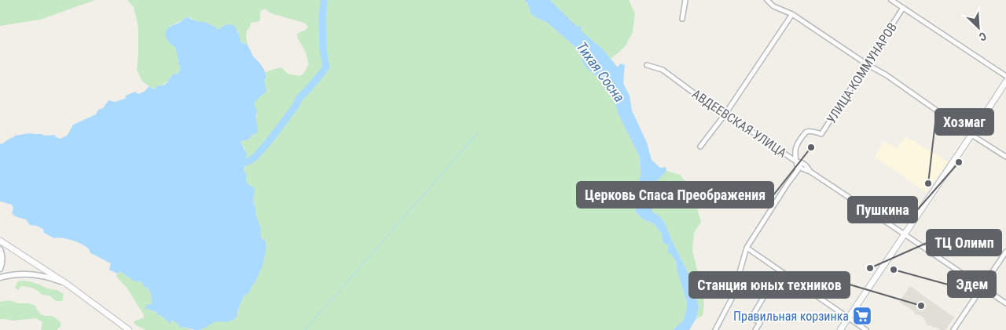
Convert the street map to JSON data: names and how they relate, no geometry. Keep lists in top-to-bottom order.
{
  "streets": {
    "street": ["УЛИЦА КОММУНАРОВ", "АВДЕЕВСКАЯ УЛИЦА"]
  },
  "crossings": [
    ["УЛИЦА КОММУНАРОВ", "АВДЕЕВСКАЯ УЛИЦА"]
  ],
  "water": ["Тихая Сосна"],
  "places": {
    "other": [
      "Церковь Спаса Преображения",
      "Пушкина",
      "Хозмаг",
      "ТЦ Олимп",
      "Эдем",
      "Станция юных техников"
    ],
    "supermarket": ["Правильная корзинка"]
  },
  "north": "bottom right"
}
